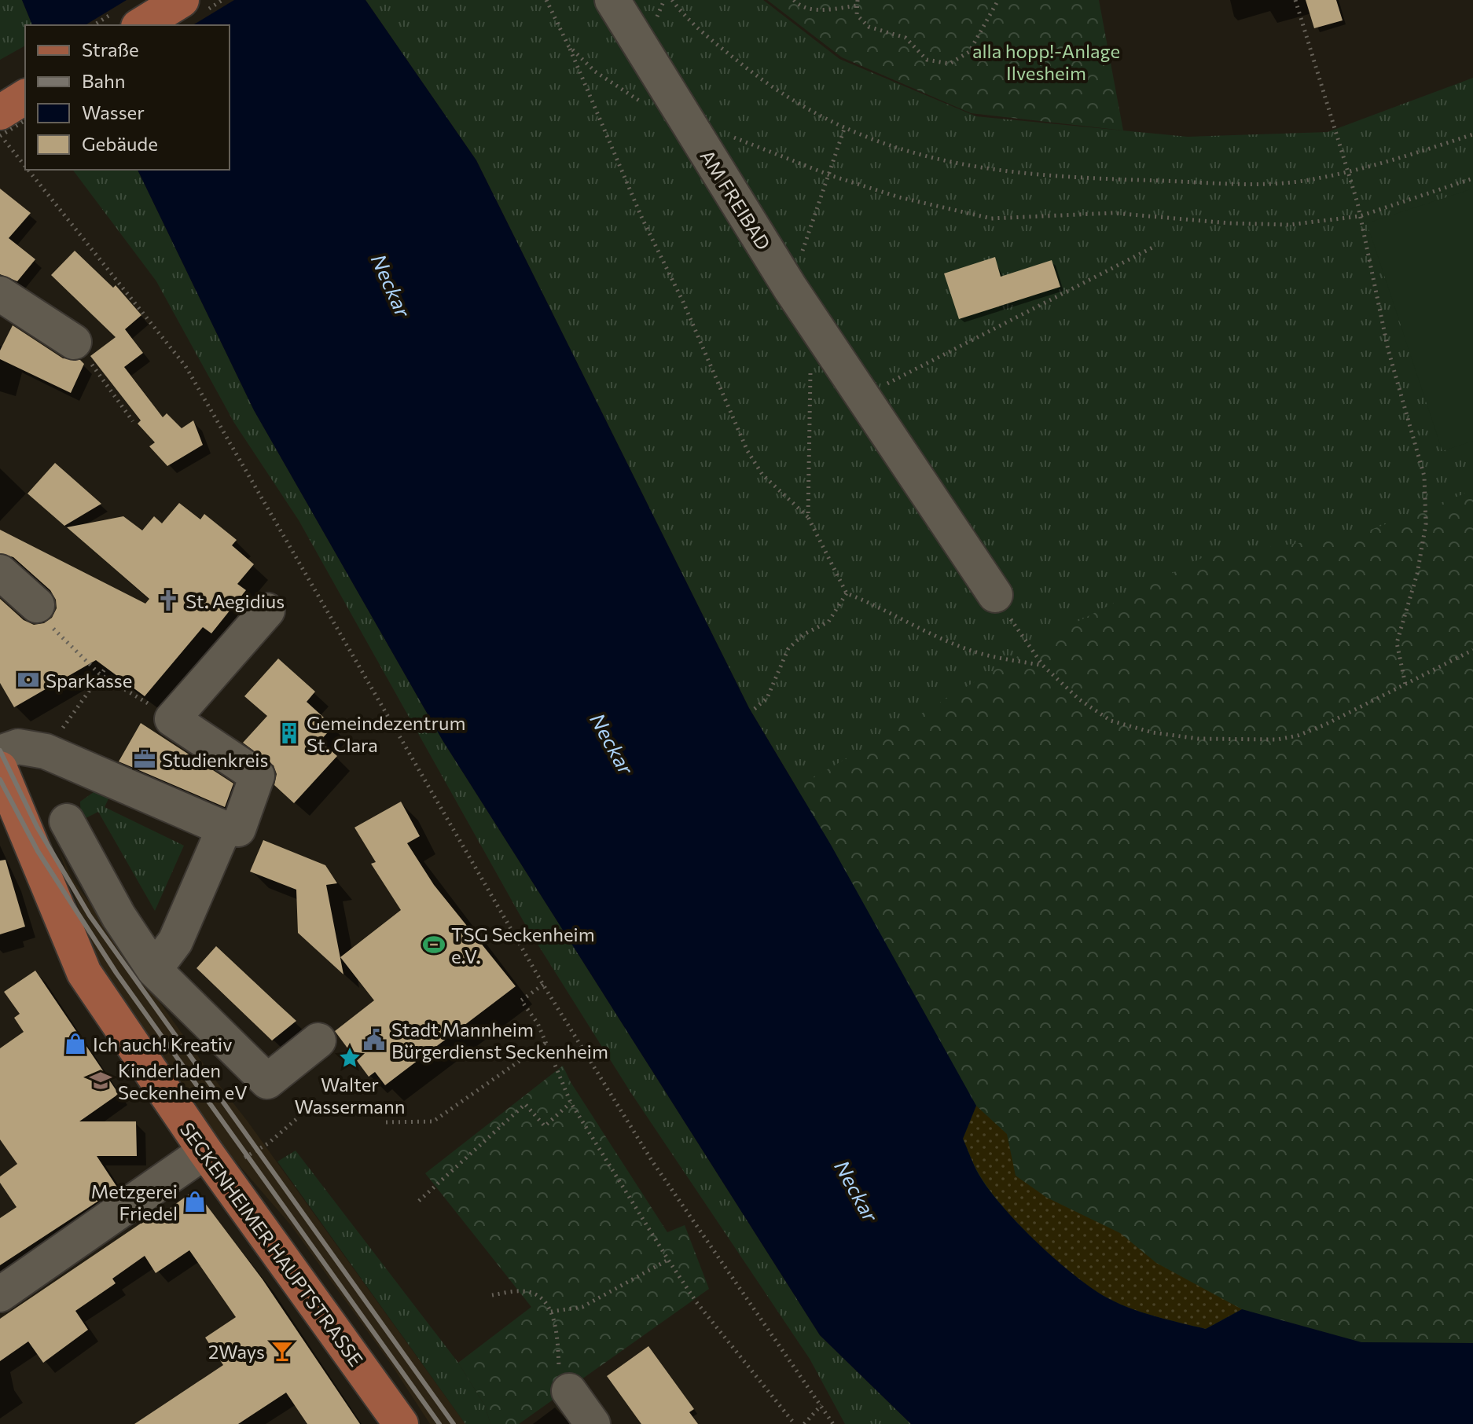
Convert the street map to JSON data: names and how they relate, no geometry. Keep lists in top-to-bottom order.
{
  "streets": {
    "main road": ["SECKENHEIMER HAUPTSTRASSE"],
    "street": ["AM FREIBAD"]
  },
  "water": ["Neckar"],
  "parks": ["alla hopp!-Anlage Ilvesheim"],
  "places": {
    "church": ["St. Aegidius"],
    "bank": ["Sparkasse"],
    "building": ["Gemeindezentrum St. Clara"],
    "office": ["Studienkreis"],
    "sports": ["TSG Seckenheim e.V."],
    "public building": ["Stadt Mannheim Bürgerdienst Seckenheim"],
    "shop": ["Ich auch! Kreativ", "Metzgerei Friedel"],
    "place": ["Walter Wassermann"],
    "school or university": ["Kinderladen Seckenheim eV"],
    "bar": ["2Ways"]
  },
  "legend": [
    "Straße",
    "Bahn",
    "Wasser",
    "Gebäude"
  ]
}
